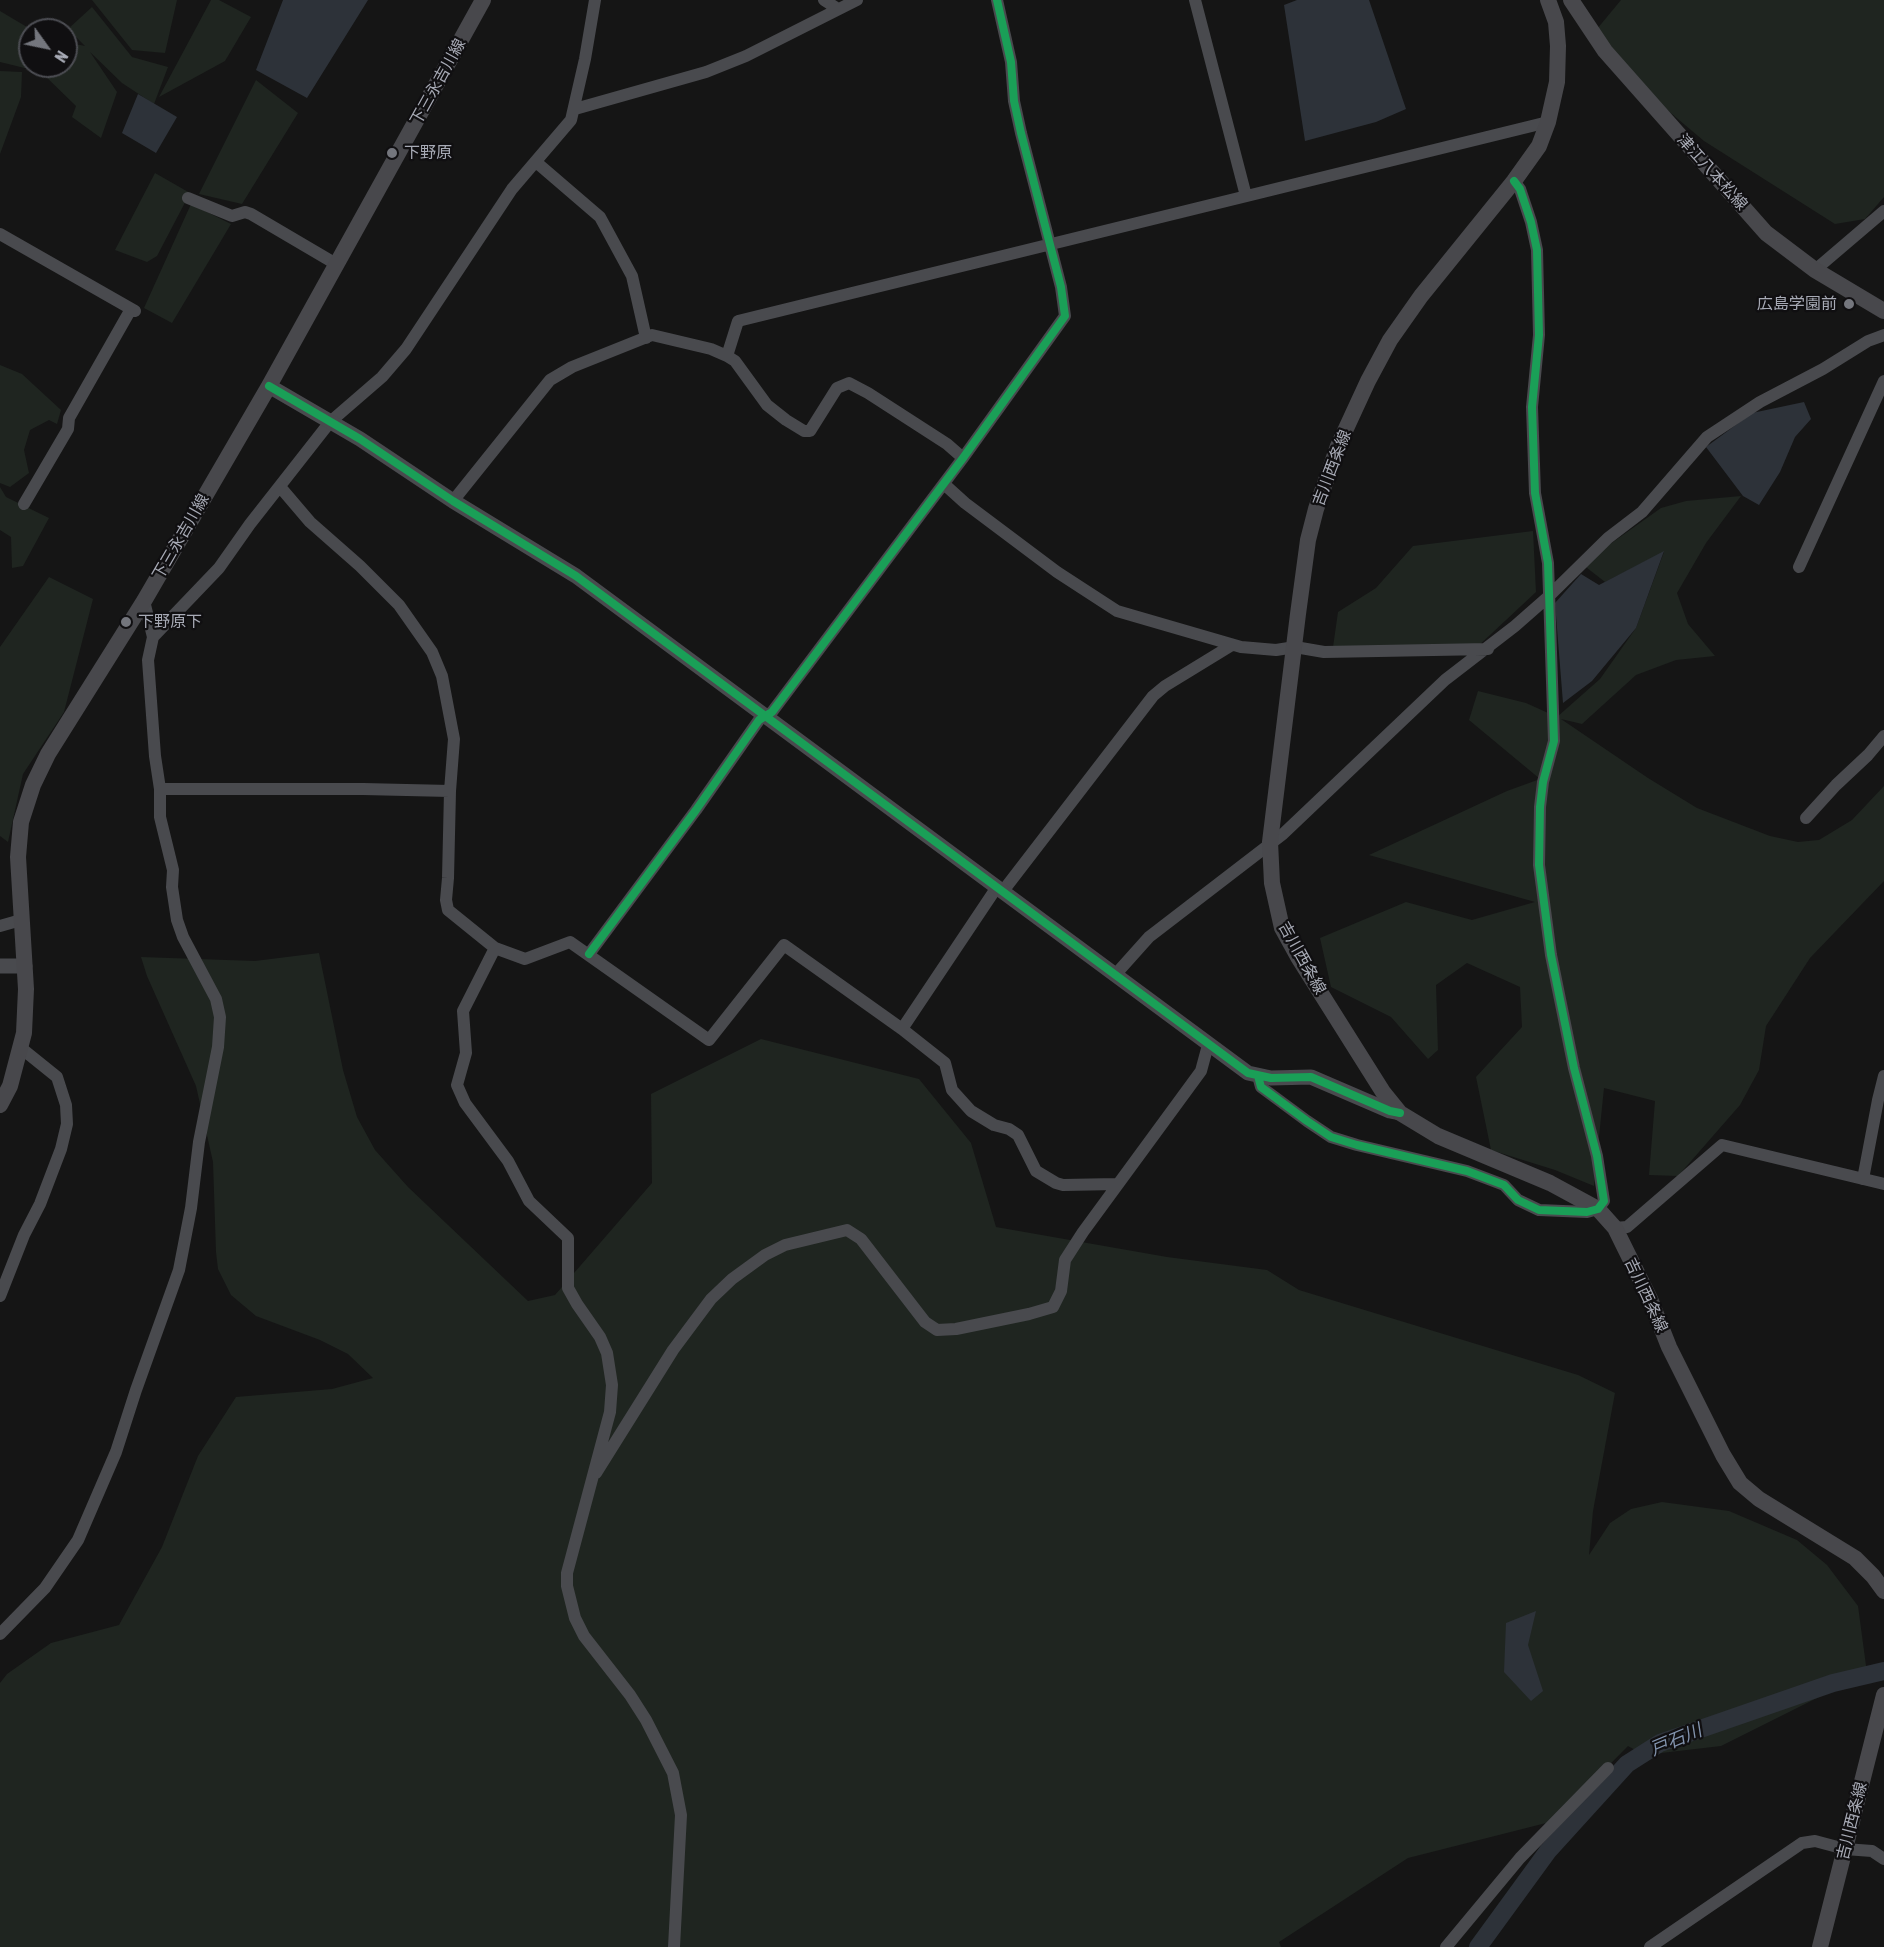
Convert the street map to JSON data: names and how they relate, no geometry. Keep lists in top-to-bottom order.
{
  "streets": {
    "main road": ["下三永吉川線", "津江八本松線", "吉川西条線"]
  },
  "water": ["戸石川"],
  "places": ["下野原", "広島学園前", "下野原下"],
  "north": "bottom right"
}
